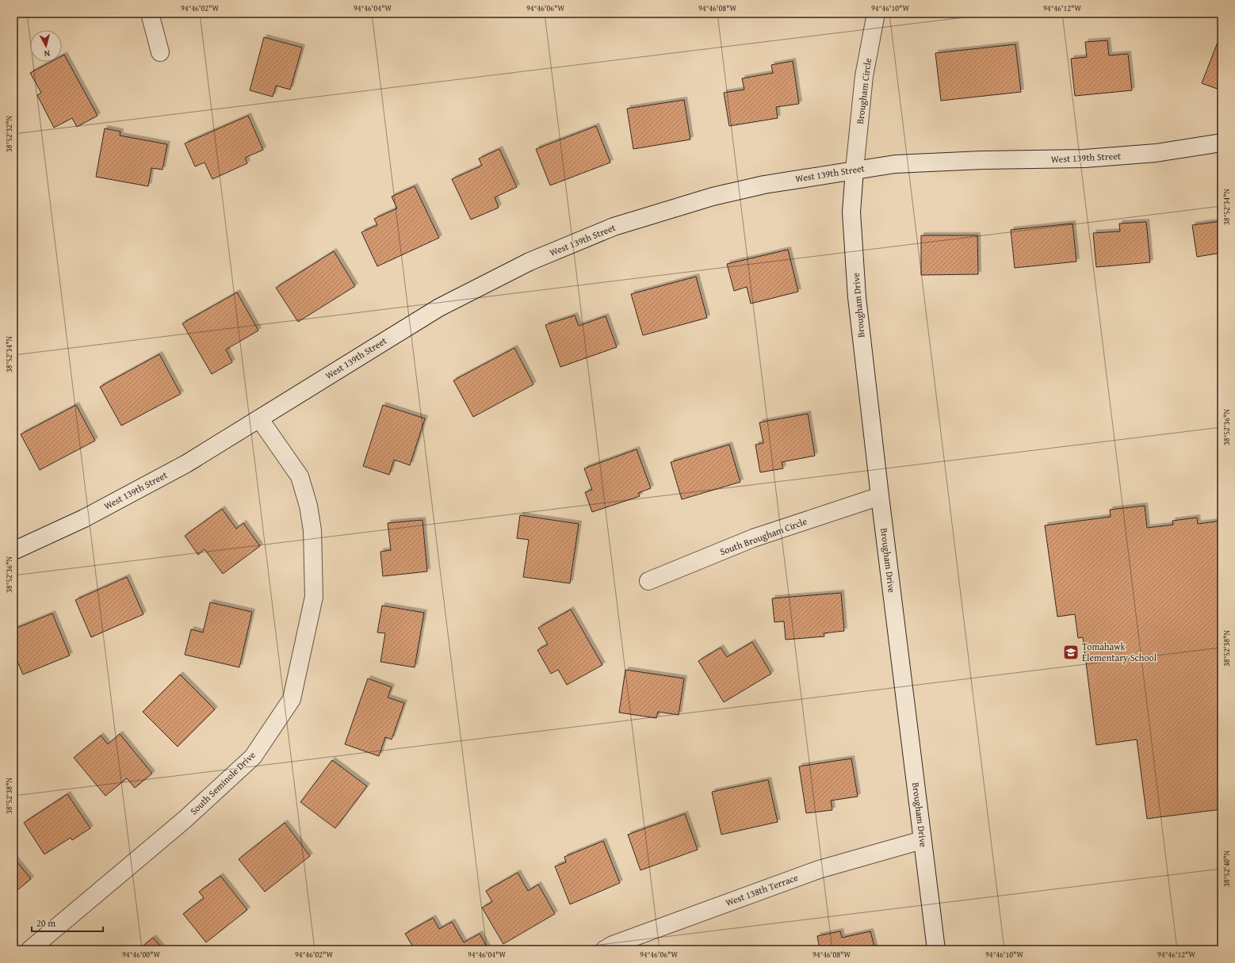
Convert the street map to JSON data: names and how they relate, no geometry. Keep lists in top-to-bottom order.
{
  "streets": {
    "street": [
      "Brougham Circle",
      "West 139th Street",
      "Brougham Drive",
      "South Brougham Circle",
      "South Seminole Drive",
      "West 138th Terrace"
    ]
  },
  "crossings": [
    ["Brougham Circle", "West 139th Street"],
    ["Brougham Circle", "Brougham Drive"],
    ["West 139th Street", "Brougham Drive"],
    ["West 139th Street", "South Seminole Drive"],
    ["Brougham Drive", "South Brougham Circle"],
    ["Brougham Drive", "West 138th Terrace"]
  ],
  "places": {
    "school or university": ["Tomahawk Elementary School"]
  },
  "scale_bar": "20 m",
  "north": "bottom",
  "coordinates": [
    "94°46'02\"W",
    "94°46'04\"W",
    "94°46'06\"W",
    "94°46'08\"W",
    "94°46'10\"W",
    "94°46'12\"W",
    "38°52'32\"N",
    "38°52'34\"N",
    "38°52'36\"N",
    "38°52'38\"N",
    "38°52'40\"N",
    "94°46'00\"W"
  ]
}
